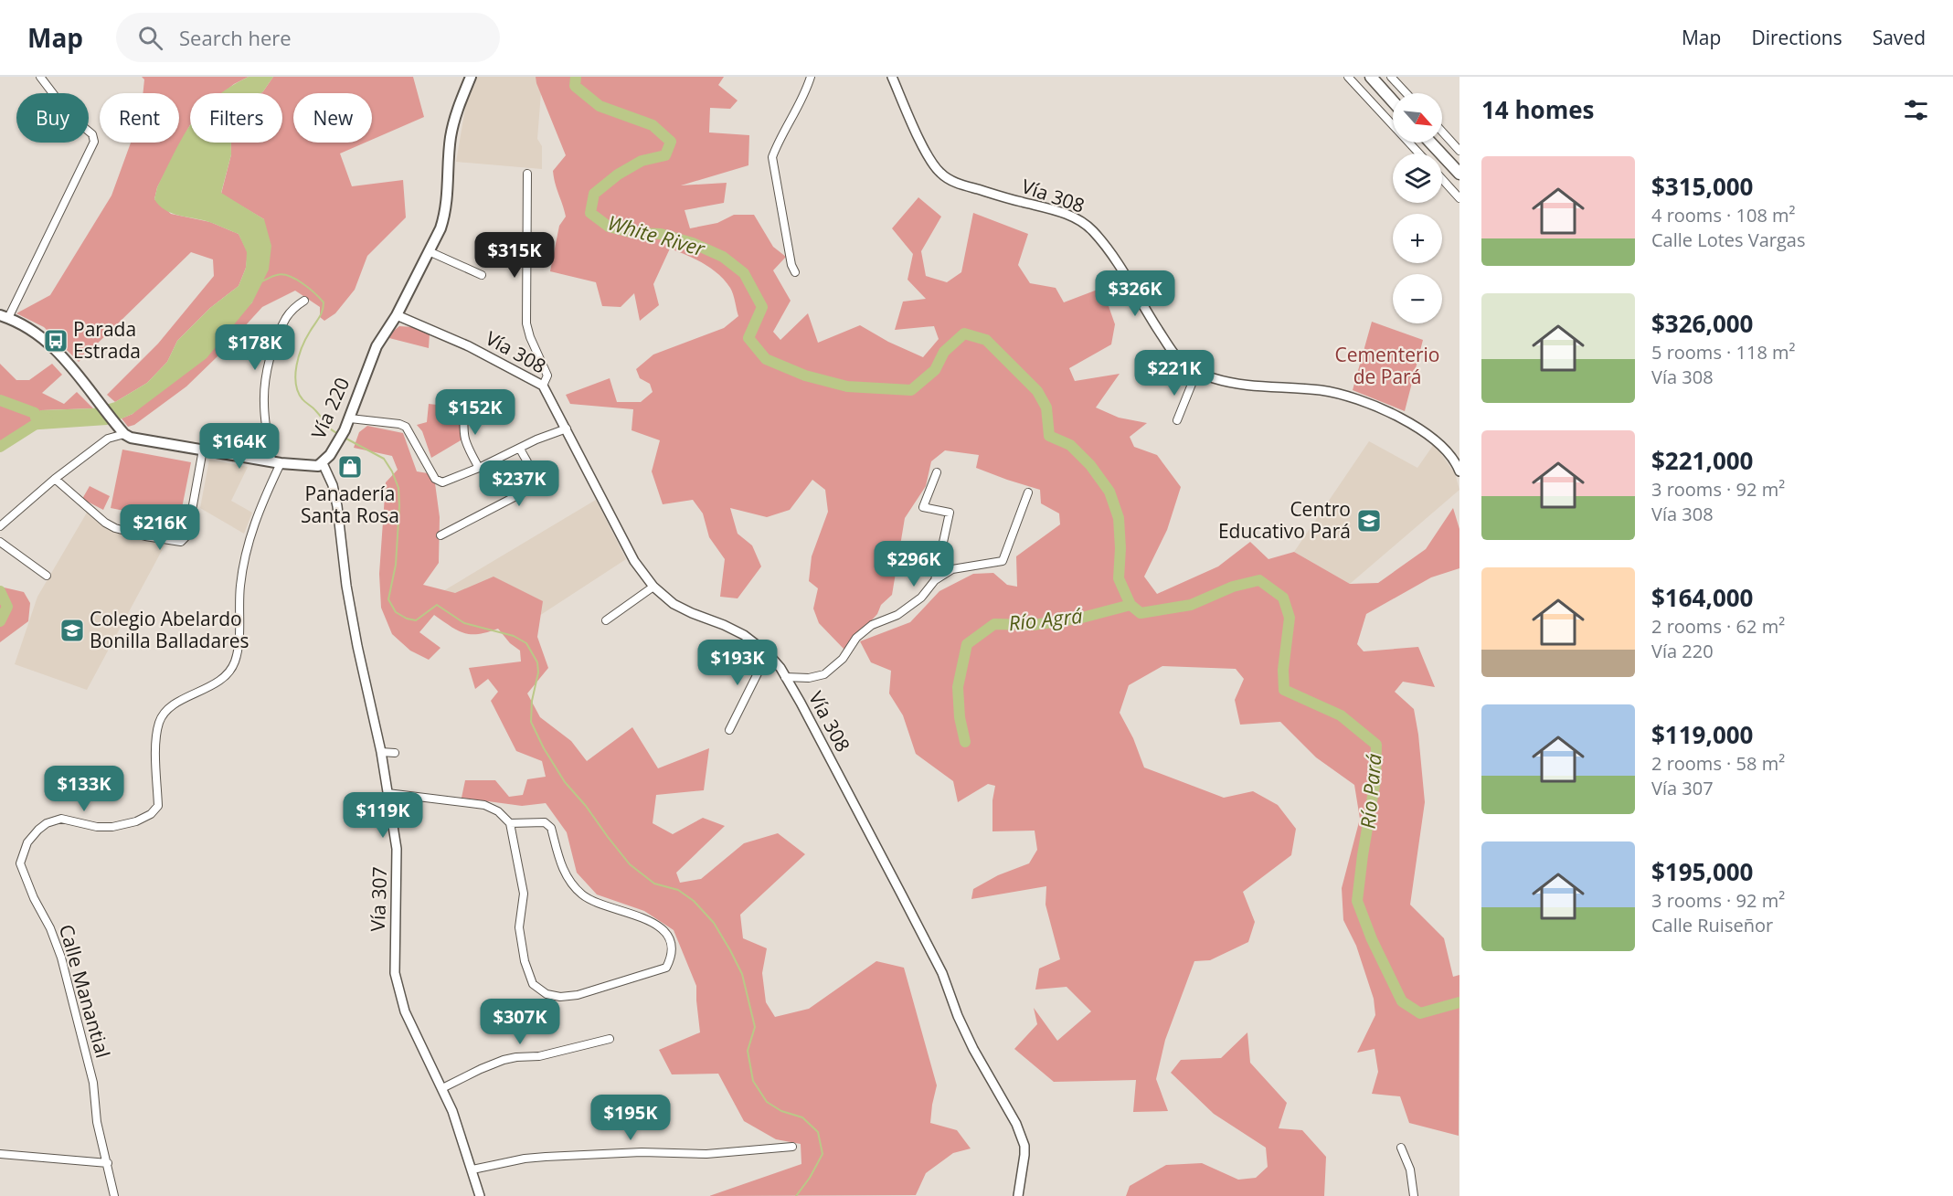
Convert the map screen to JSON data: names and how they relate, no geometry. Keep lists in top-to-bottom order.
{
  "streets": {
    "main road": ["Vía 220"],
    "street": ["Vía 308", "Vía 307", "Calle Manantial"]
  },
  "crossings": [
    ["Vía 308", "Vía 220"],
    ["Vía 220", "Vía 307"],
    ["Vía 220", "Calle Manantial"]
  ],
  "water": ["White River", "Río Agrá", "Río Pará"],
  "parks": ["Cementerio de Pará"],
  "places": {
    "bus stop": ["Parada Estrada"],
    "shop": ["Panadería Santa Rosa"],
    "school or university": ["Centro Educativo Pará", "Colegio Abelardo Bonilla Balladares"]
  },
  "north": "bottom right",
  "page": {
    "header": "Map",
    "search": "Search here",
    "nav": ["Map", "Directions", "Saved"],
    "heading": "14 homes",
    "map_buttons": ["+", "−"],
    "chip": [
      "Buy",
      "Rent",
      "Filters",
      "New"
    ],
    "list": [
      {
        "name": "$315,000",
        "note": "4 rooms · 108 m² · Calle Lotes Vargas"
      },
      {
        "name": "$326,000",
        "note": "5 rooms · 118 m² · Vía 308"
      },
      {
        "name": "$221,000",
        "note": "3 rooms · 92 m² · Vía 308"
      },
      {
        "name": "$164,000",
        "note": "2 rooms · 62 m² · Vía 220"
      },
      {
        "name": "$119,000",
        "note": "2 rooms · 58 m² · Vía 307"
      },
      {
        "name": "$195,000",
        "note": "3 rooms · 92 m² · Calle Ruiseñor"
      }
    ],
    "price": [
      "$315K",
      "$326K",
      "$178K",
      "$221K",
      "$152K",
      "$164K",
      "$237K",
      "$216K",
      "$296K",
      "$193K",
      "$133K",
      "$119K",
      "$307K",
      "$195K"
    ]
  }
}
